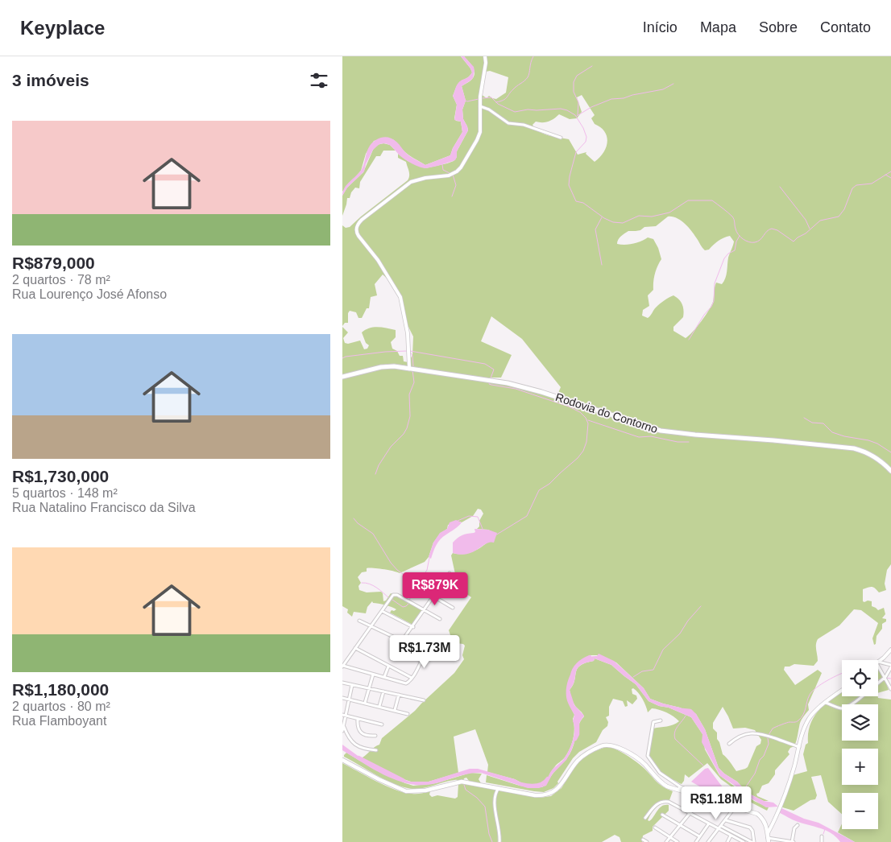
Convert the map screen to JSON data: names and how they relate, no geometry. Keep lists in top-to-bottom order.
{
  "streets": {
    "main road": ["Rodovia do Contorno"]
  },
  "page": {
    "header": "Keyplace",
    "nav": [
      "Início",
      "Mapa",
      "Sobre",
      "Contato"
    ],
    "heading": "3 imóveis",
    "list": [
      {
        "name": "R$879,000",
        "note": "2 quartos · 78 m² · Rua Lourenço José Afonso"
      },
      {
        "name": "R$1,730,000",
        "note": "5 quartos · 148 m² · Rua Natalino Francisco da Silva"
      },
      {
        "name": "R$1,180,000",
        "note": "2 quartos · 80 m² · Rua Flamboyant"
      }
    ],
    "price": ["R$879K", "R$1.73M", "R$1.18M"],
    "map_buttons": ["+", "−"]
  }
}
